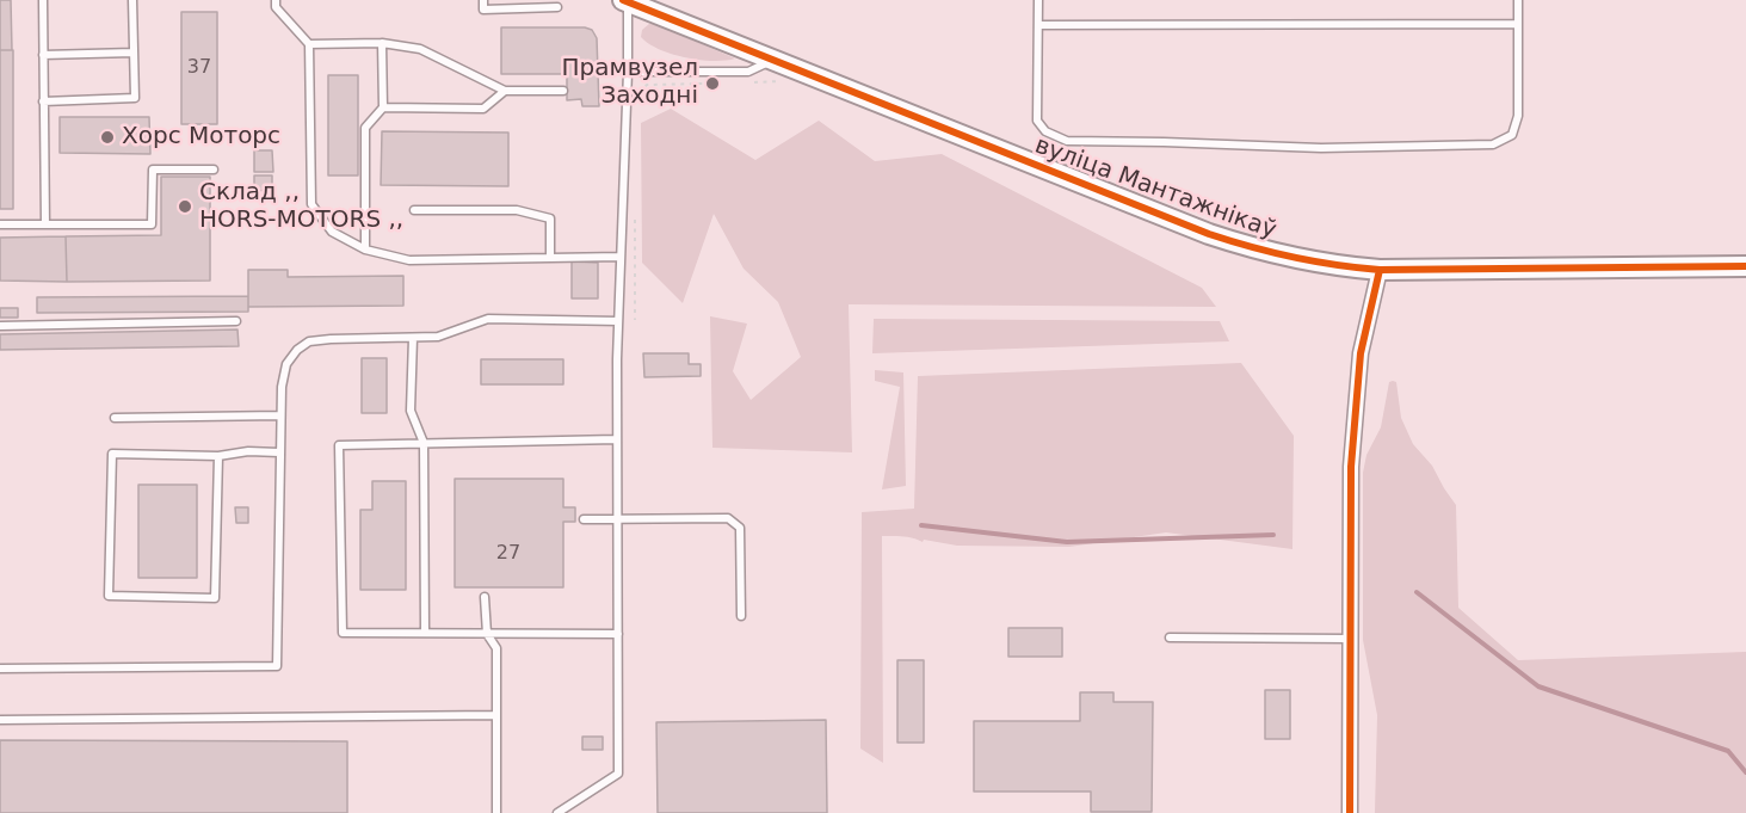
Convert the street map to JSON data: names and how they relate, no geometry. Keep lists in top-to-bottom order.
{
  "streets": {
    "street": ["вуліца Мантажнікаў"]
  },
  "places": ["Прамвузел Заходні", "Хорс Моторс", "Склад ,, HORS-MOTORS ,,"],
  "house_numbers": ["37", "27"]
}
